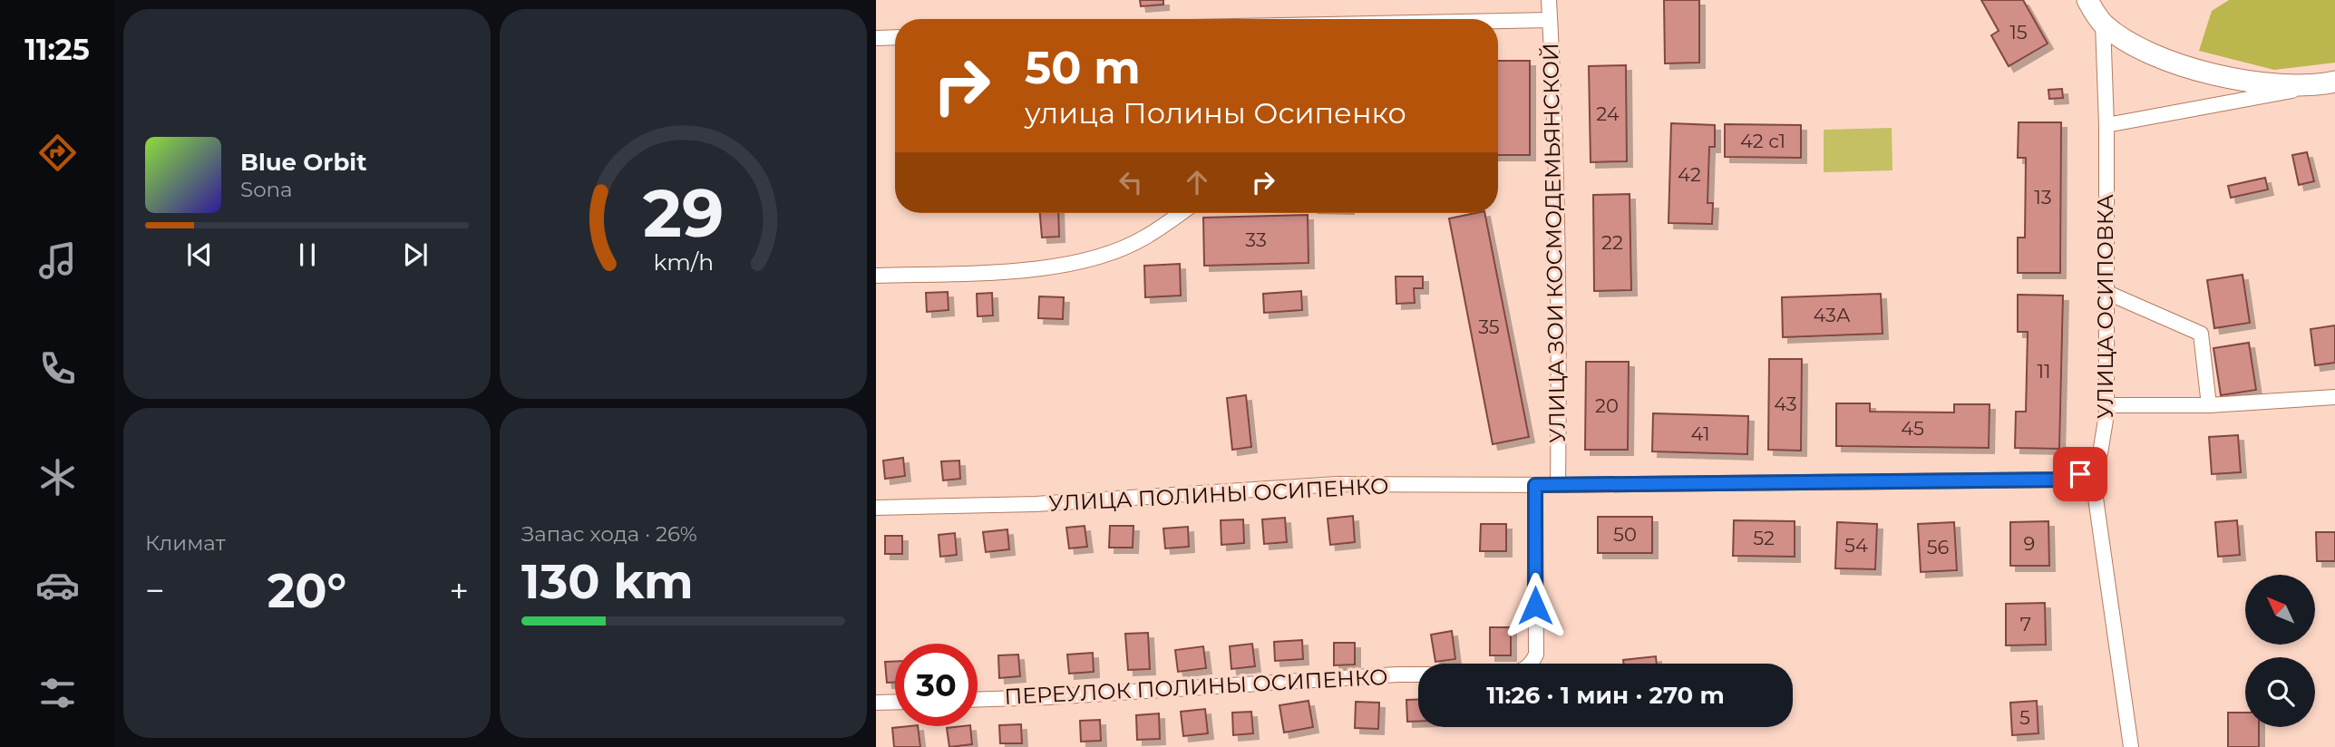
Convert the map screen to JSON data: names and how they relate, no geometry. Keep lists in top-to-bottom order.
{
  "streets": {
    "street": [
      "УЛИЦА ЗОИ КОСМОДЕМЬЯНСКОЙ",
      "УЛИЦА ОСИПОВКА",
      "УЛИЦА ПОЛИНЫ ОСИПЕНКО",
      "ПЕРЕУЛОК ПОЛИНЫ ОСИПЕНКО"
    ]
  },
  "crossings": [
    ["УЛИЦА ЗОИ КОСМОДЕМЬЯНСКОЙ", "УЛИЦА ПОЛИНЫ ОСИПЕНКО"],
    ["УЛИЦА ОСИПОВКА", "УЛИЦА ПОЛИНЫ ОСИПЕНКО"]
  ],
  "house_numbers": [
    "15",
    "24",
    "42 с1",
    "42",
    "13",
    "33",
    "22",
    "43А",
    "35",
    "11",
    "43",
    "20",
    "45",
    "41",
    "50",
    "52",
    "9",
    "54",
    "56",
    "7",
    "5"
  ],
  "north": "top left",
  "page": {
    "tabs": "11:25",
    "turn": ["50 m", "улица Полины Осипенко"],
    "song": ["Blue Orbit", "Sona"],
    "tile": [
      "Климат",
      ["Запас хода · 26%", "130 km"]
    ],
    "heat": ["−", "20°", "+"],
    "limit": "30",
    "trip": "11:26 · 1 мин · 270 m",
    "gauge": ["29", "km/h"]
  }
}
